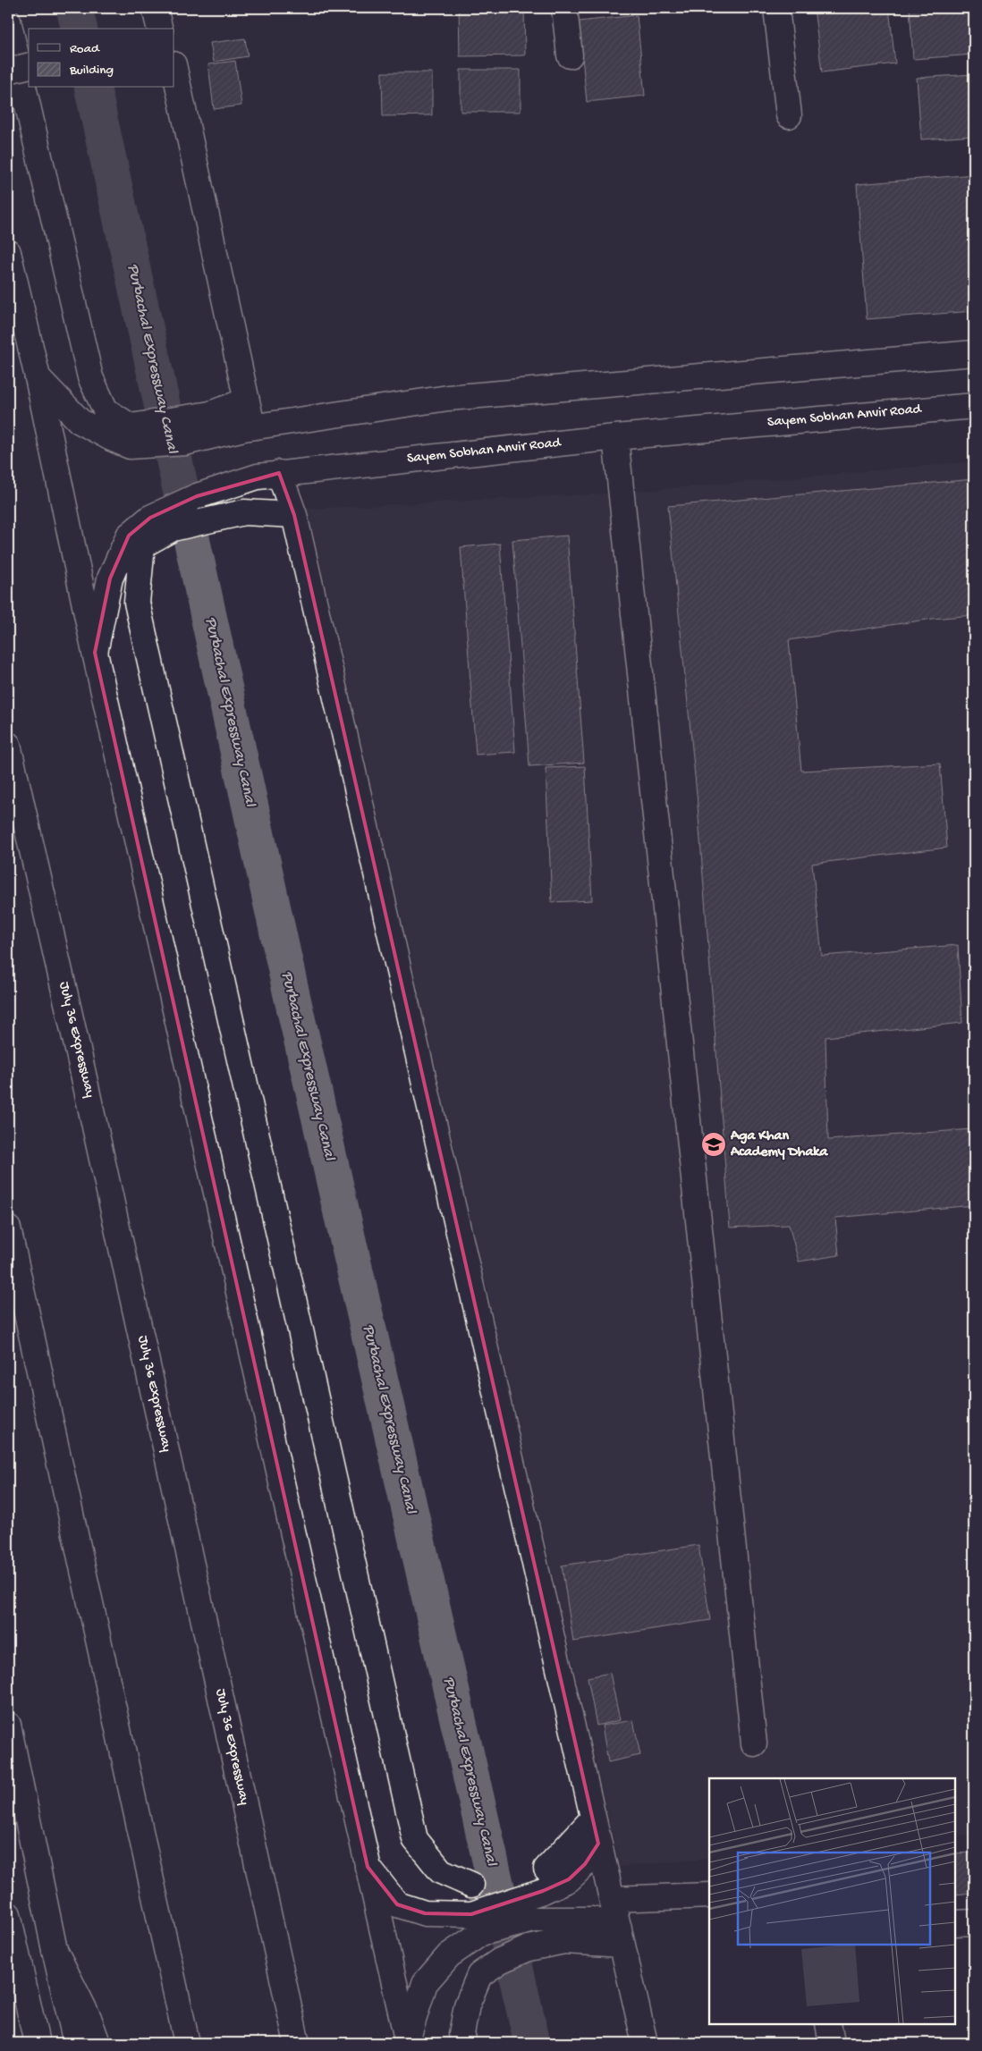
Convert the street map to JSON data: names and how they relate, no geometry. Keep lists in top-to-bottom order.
{
  "streets": {
    "main road": ["Sayem Sobhan Anvir Road", "July 36 Expressway"]
  },
  "water": ["Purbachal Expressway Canal"],
  "places": {
    "school or university": ["Aga Khan Academy Dhaka"]
  },
  "legend": ["Road", "Building"]
}
